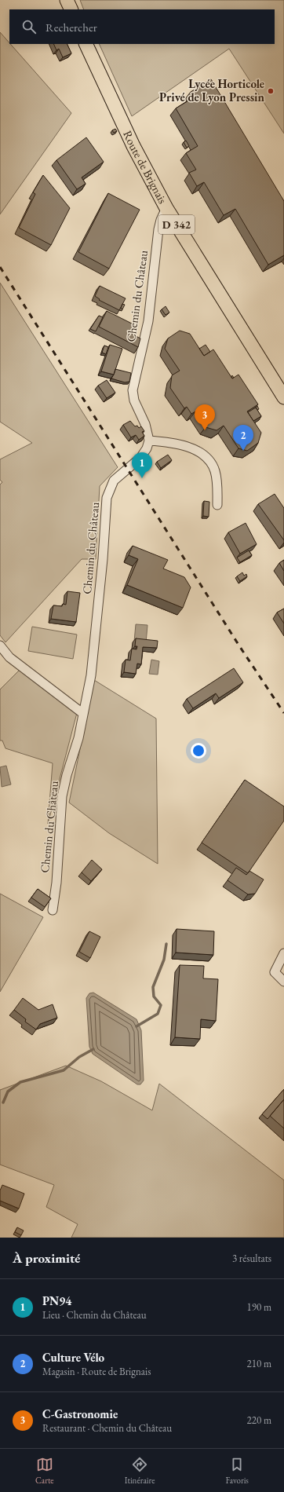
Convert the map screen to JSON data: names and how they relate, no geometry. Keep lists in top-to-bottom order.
{
  "streets": {
    "main road": ["Route de Brignais", "D 342"],
    "street": ["Chemin du Château"]
  },
  "crossings": [
    ["Route de Brignais", "Chemin du Château"]
  ],
  "places": ["Lycée Horticole Privé de Lyon Pressin"],
  "page": {
    "search": "Rechercher",
    "pins": ["3", "2", "1"],
    "heading": ["À proximité", "3 résultats"],
    "list": [
      {
        "mark": "1",
        "name": "PN94",
        "note": "Lieu · Chemin du Château",
        "value": "190 m"
      },
      {
        "mark": "2",
        "name": "Culture Vélo",
        "note": "Magasin · Route de Brignais",
        "value": "210 m"
      },
      {
        "mark": "3",
        "name": "C-Gastronomie",
        "note": "Restaurant · Chemin du Château",
        "value": "220 m"
      }
    ],
    "nav": ["Carte", "Itinéraire", "Favoris"]
  }
}
